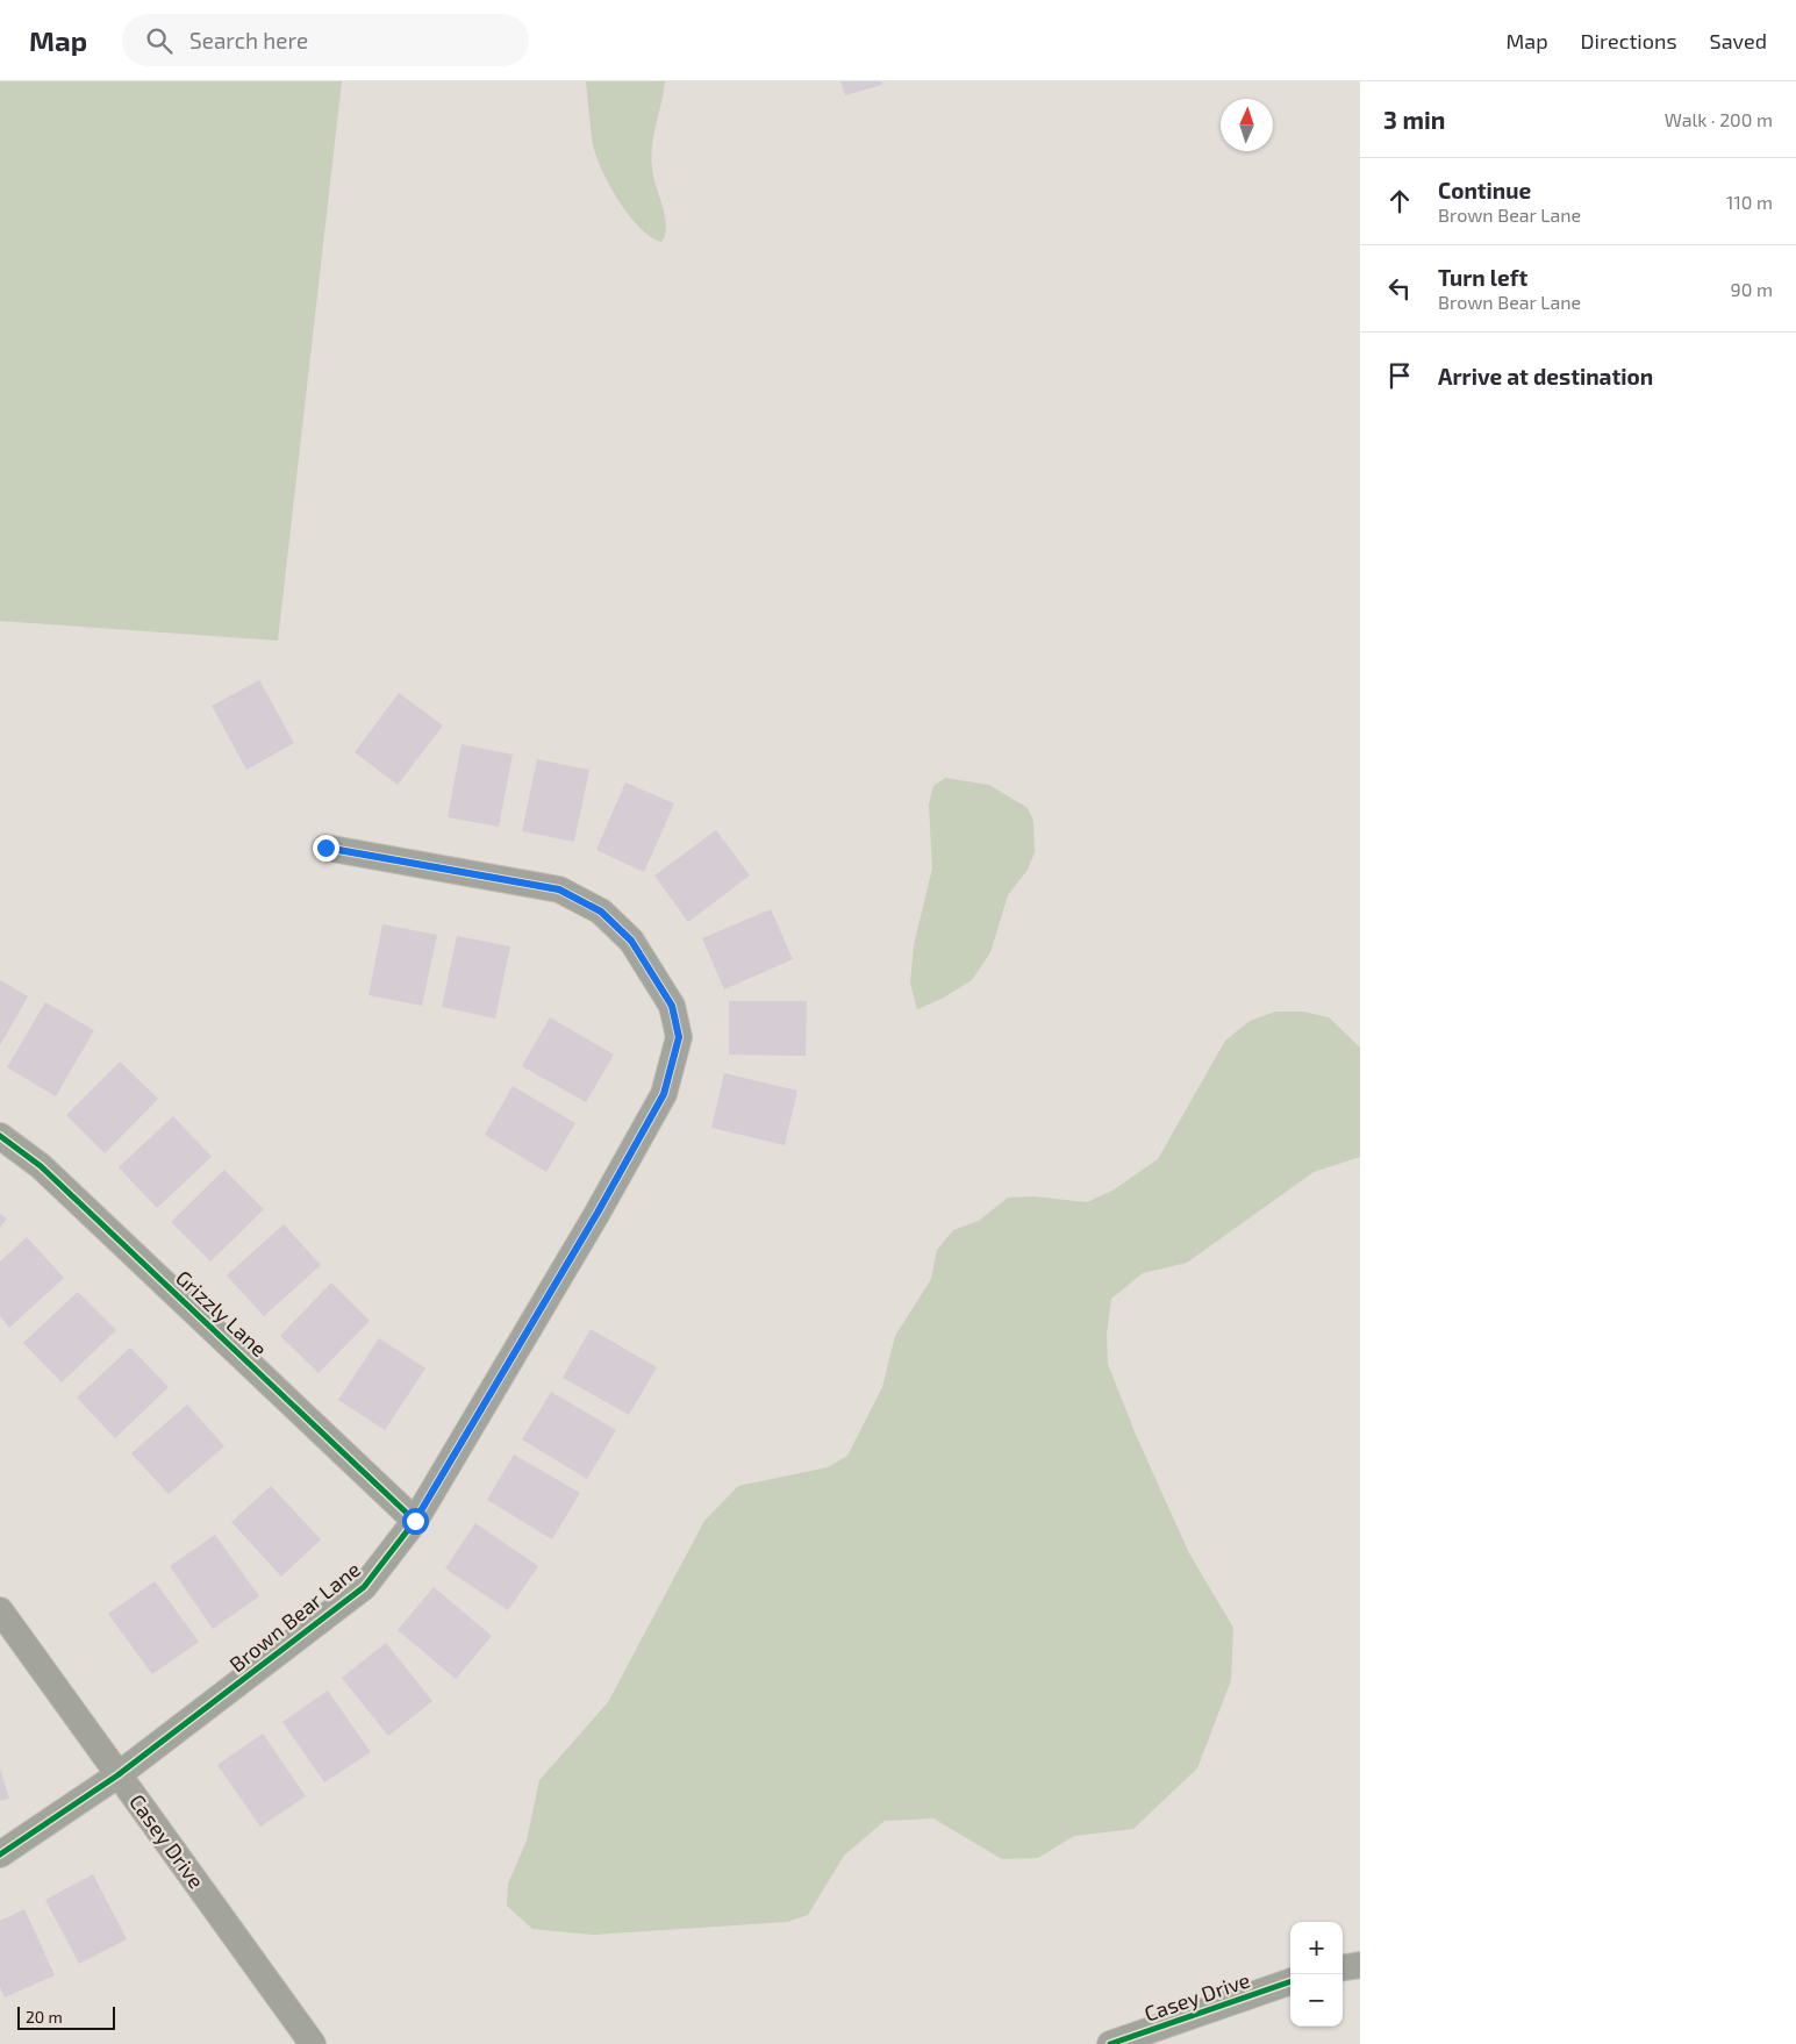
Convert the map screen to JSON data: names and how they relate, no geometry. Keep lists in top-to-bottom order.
{
  "streets": {
    "street": ["Grizzly Lane", "Brown Bear Lane", "Casey Drive"]
  },
  "crossings": [
    ["Grizzly Lane", "Brown Bear Lane"],
    ["Brown Bear Lane", "Casey Drive"]
  ],
  "scale_bar": "20 m",
  "north": "top",
  "page": {
    "header": "Map",
    "search": "Search here",
    "nav": ["Map", "Directions", "Saved"],
    "heading": ["3 min", "Walk · 200 m"],
    "list": [
      ["Continue", "Brown Bear Lane", "110 m"],
      ["Turn left", "Brown Bear Lane", "90 m"],
      "Arrive at destination"
    ],
    "map_buttons": ["+", "−"],
    "scale": "20 m"
  }
}
